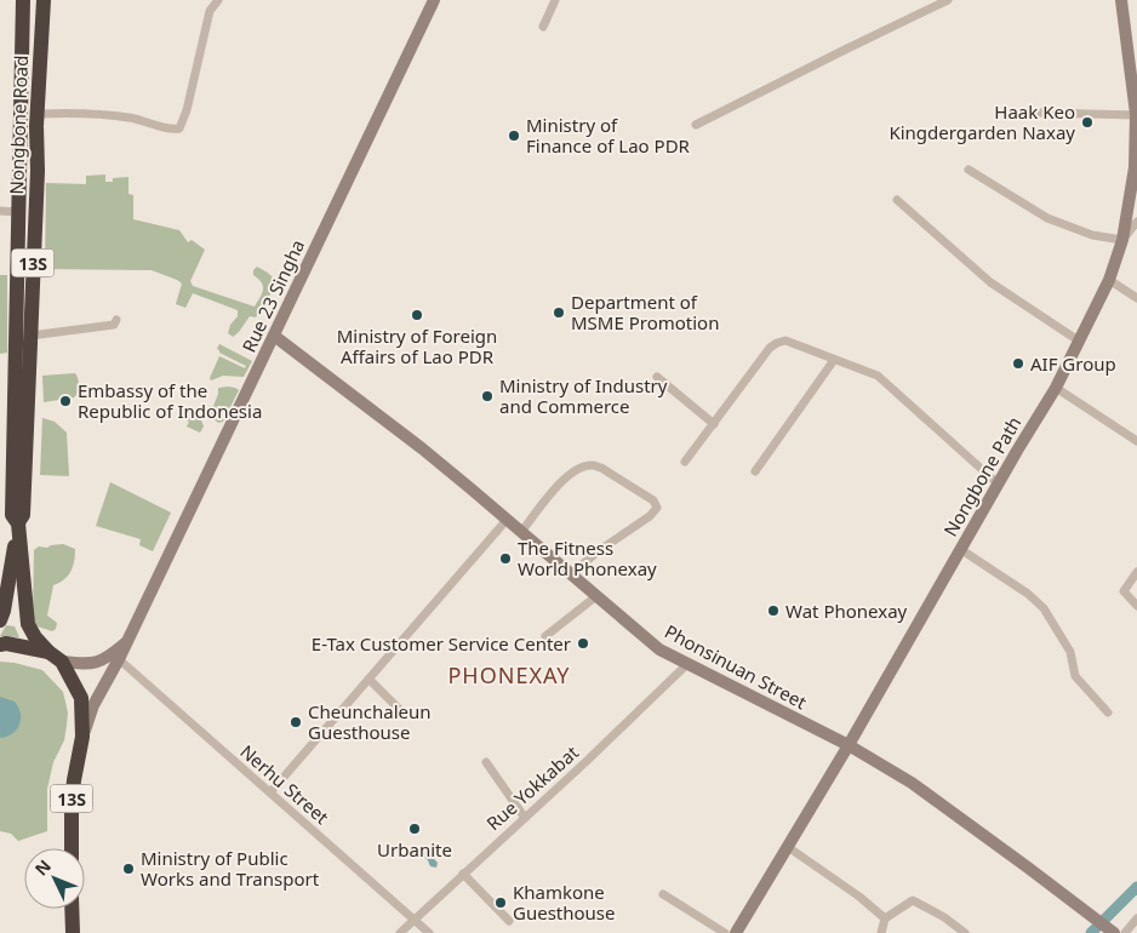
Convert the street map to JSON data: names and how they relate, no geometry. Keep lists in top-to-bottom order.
{
  "streets": {
    "highway": ["Nongbone Road", "13S"],
    "street": [
      "Rue 23 Singha",
      "Nongbone Path",
      "Phonsinuan Street",
      "Nerhu Street",
      "Rue Yokkabat"
    ]
  },
  "crossings": [
    ["Nongbone Road", "13S"],
    ["13S", "Rue 23 Singha"],
    ["Rue 23 Singha", "Phonsinuan Street"],
    ["Rue 23 Singha", "Nerhu Street"],
    ["Nongbone Path", "Phonsinuan Street"],
    ["Phonsinuan Street", "Rue Yokkabat"],
    ["Nerhu Street", "Rue Yokkabat"]
  ],
  "districts": ["PHONEXAY"],
  "places": [
    "Haak Keo Kingdergarden Naxay",
    "Ministry of Finance of Lao PDR",
    "Department of MSME Promotion",
    "Ministry of Foreign Affairs of Lao PDR",
    "AIF Group",
    "Ministry of Industry and Commerce",
    "Embassy of the Republic of Indonesia",
    "The Fitness World Phonexay",
    "Wat Phonexay",
    "E-Tax Customer Service Center",
    "Cheunchaleun Guesthouse",
    "Urbanite",
    "Ministry of Public Works and Transport",
    "Khamkone Guesthouse"
  ],
  "north": "top left"
}
